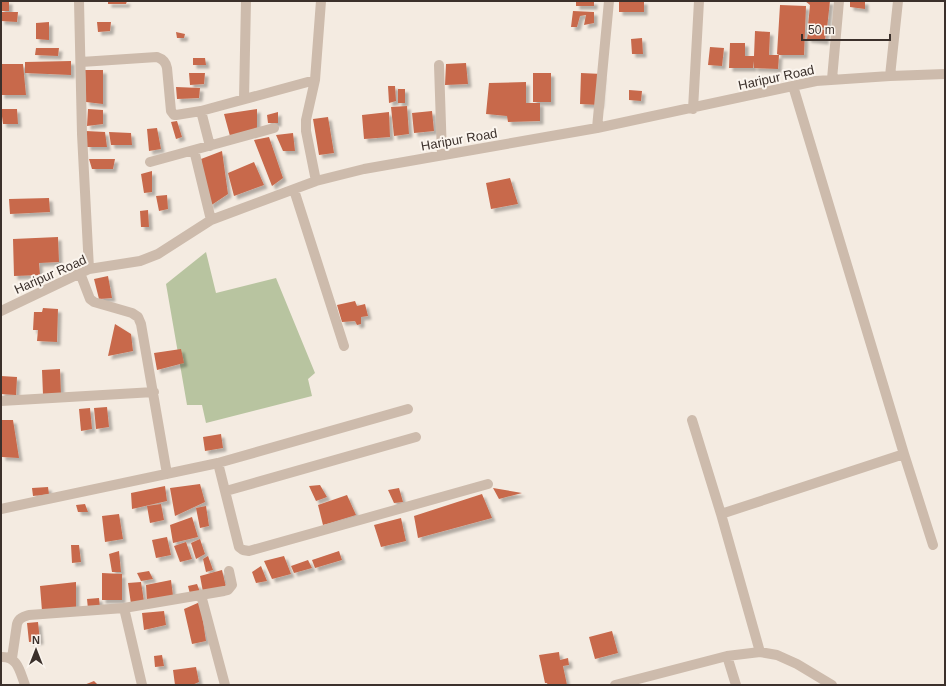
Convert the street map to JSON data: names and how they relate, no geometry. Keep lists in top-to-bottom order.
{
  "streets": {
    "street": ["Haripur Road"]
  },
  "scale_bar": "50 m",
  "north": "top"
}
